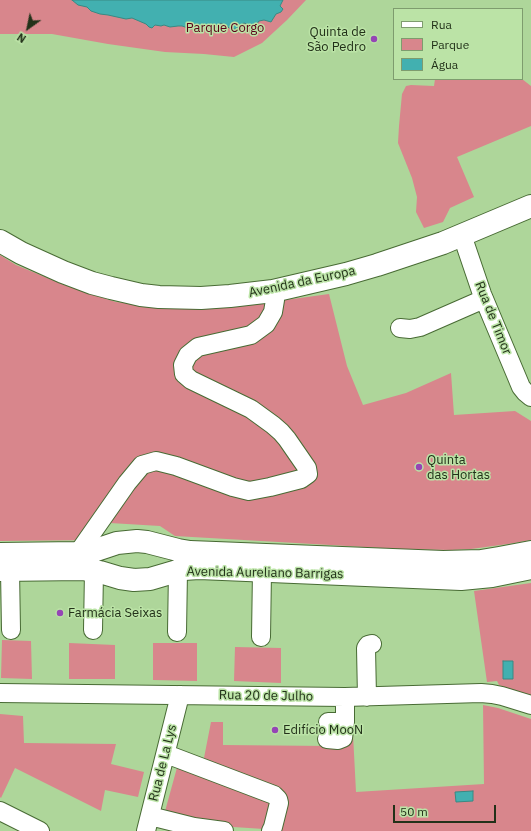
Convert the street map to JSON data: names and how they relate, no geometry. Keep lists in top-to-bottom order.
{
  "streets": {
    "main road": ["Avenida da Europa", "Avenida Aureliano Barrigas"],
    "street": ["Rua de Timor", "Rua 20 de Julho", "Rua de La Lys"]
  },
  "crossings": [
    ["Avenida da Europa", "Rua de Timor"],
    ["Rua 20 de Julho", "Rua de La Lys"]
  ],
  "parks": ["Parque Corgo"],
  "places": [
    "Quinta de São Pedro",
    "Quinta das Hortas",
    "Farmácia Seixas",
    "Edifício MooN"
  ],
  "legend": ["Rua", "Parque", "Água"],
  "scale_bar": "50 m",
  "north": "bottom left"
}
